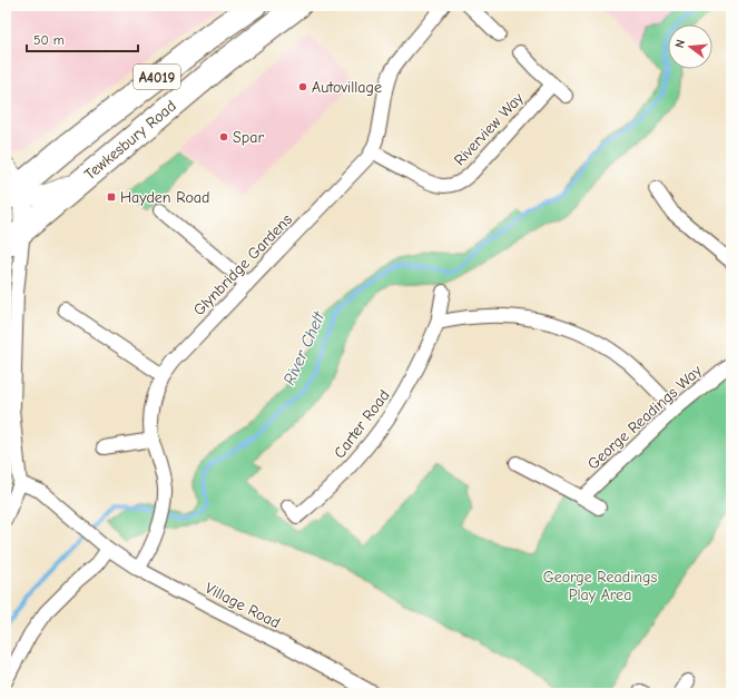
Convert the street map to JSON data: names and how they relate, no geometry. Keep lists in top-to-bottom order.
{
  "streets": {
    "highway": ["A4019", "Tewkesbury Road"],
    "street": [
      "Riverview Way",
      "Glynbridge Gardens",
      "George Readings Way",
      "Carter Road",
      "Village Road"
    ]
  },
  "crossings": [
    ["Riverview Way", "Glynbridge Gardens"],
    ["Glynbridge Gardens", "Village Road"]
  ],
  "water": ["River Chelt"],
  "parks": ["George Readings Play Area"],
  "places": {
    "other": ["Autovillage", "Spar"],
    "transit": ["Hayden Road"]
  },
  "scale_bar": "50 m",
  "north": "left"
}
